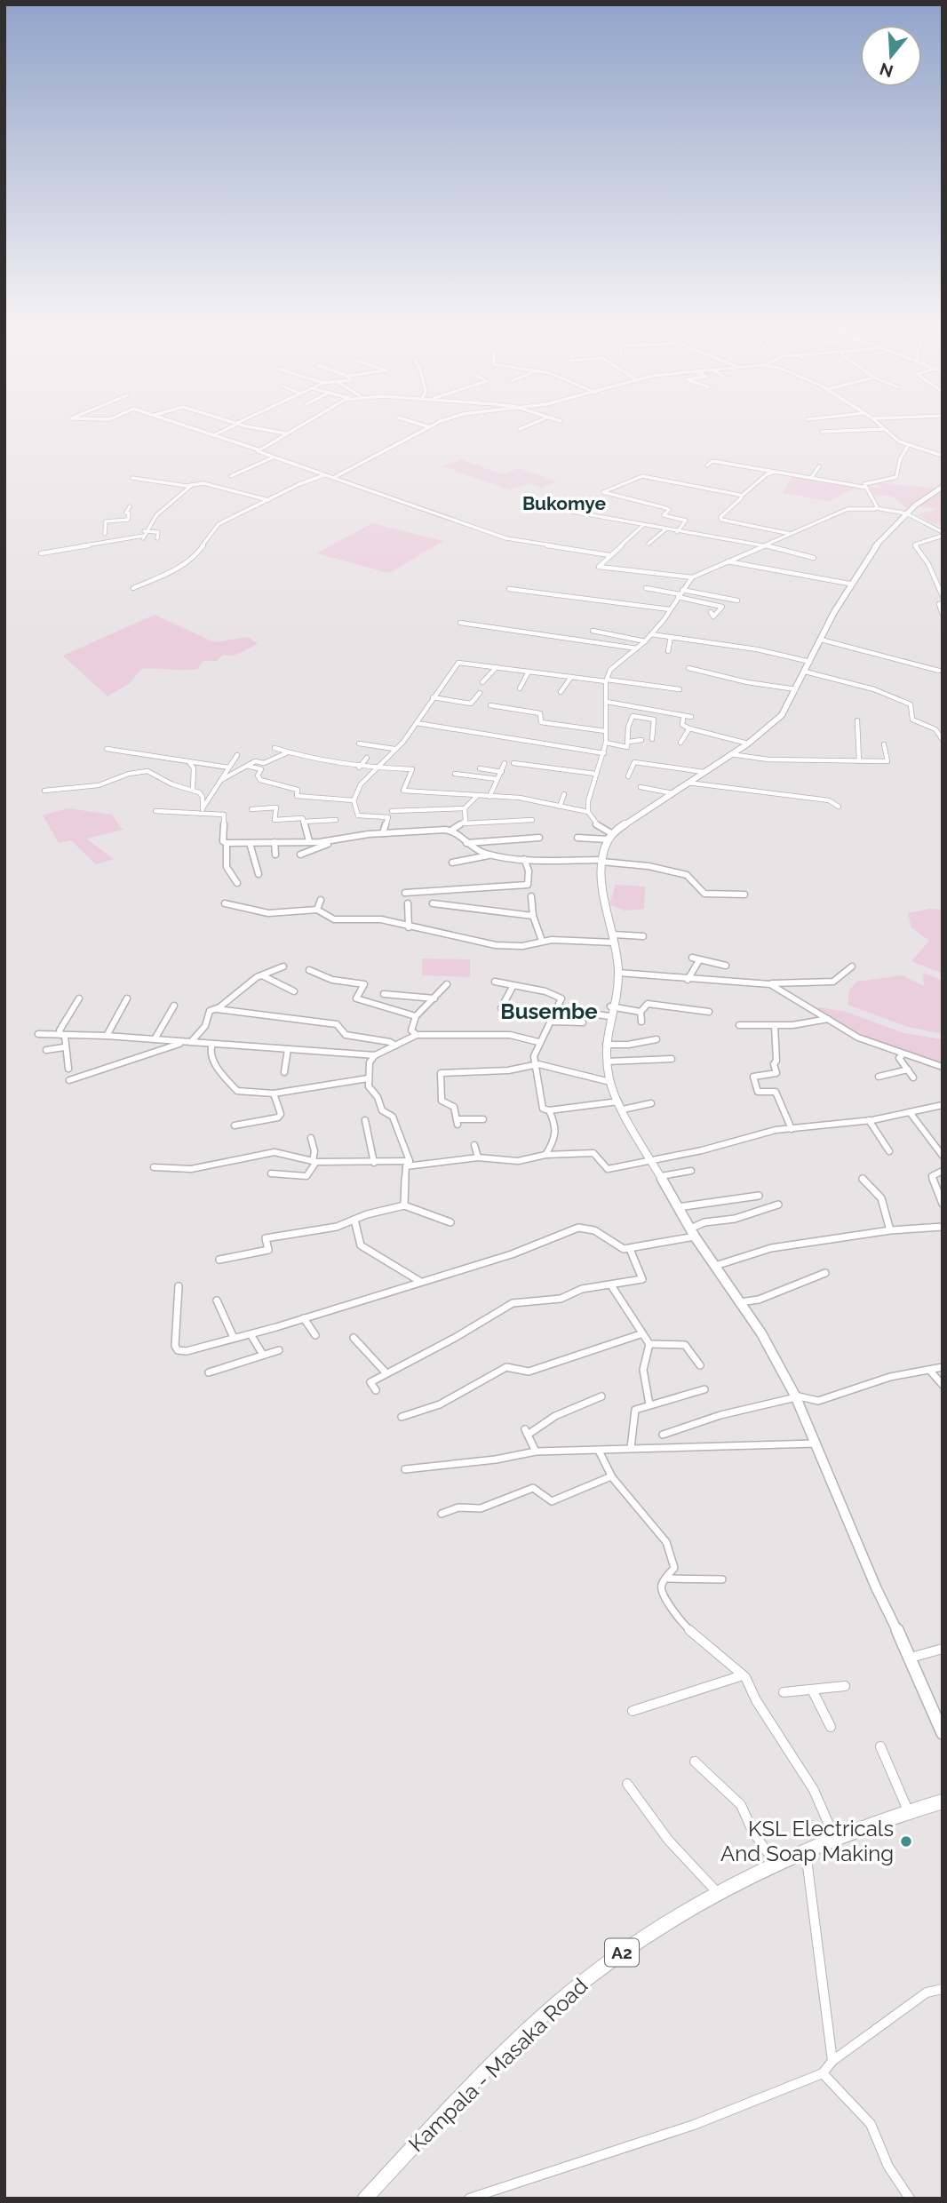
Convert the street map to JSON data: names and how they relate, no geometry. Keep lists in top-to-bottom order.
{
  "streets": {
    "main road": ["A2", "Kampala - Masaka Road"]
  },
  "districts": ["Bukomye", "Busembe"],
  "places": ["KSL Electricals And Soap Making"],
  "north": "bottom"
}
